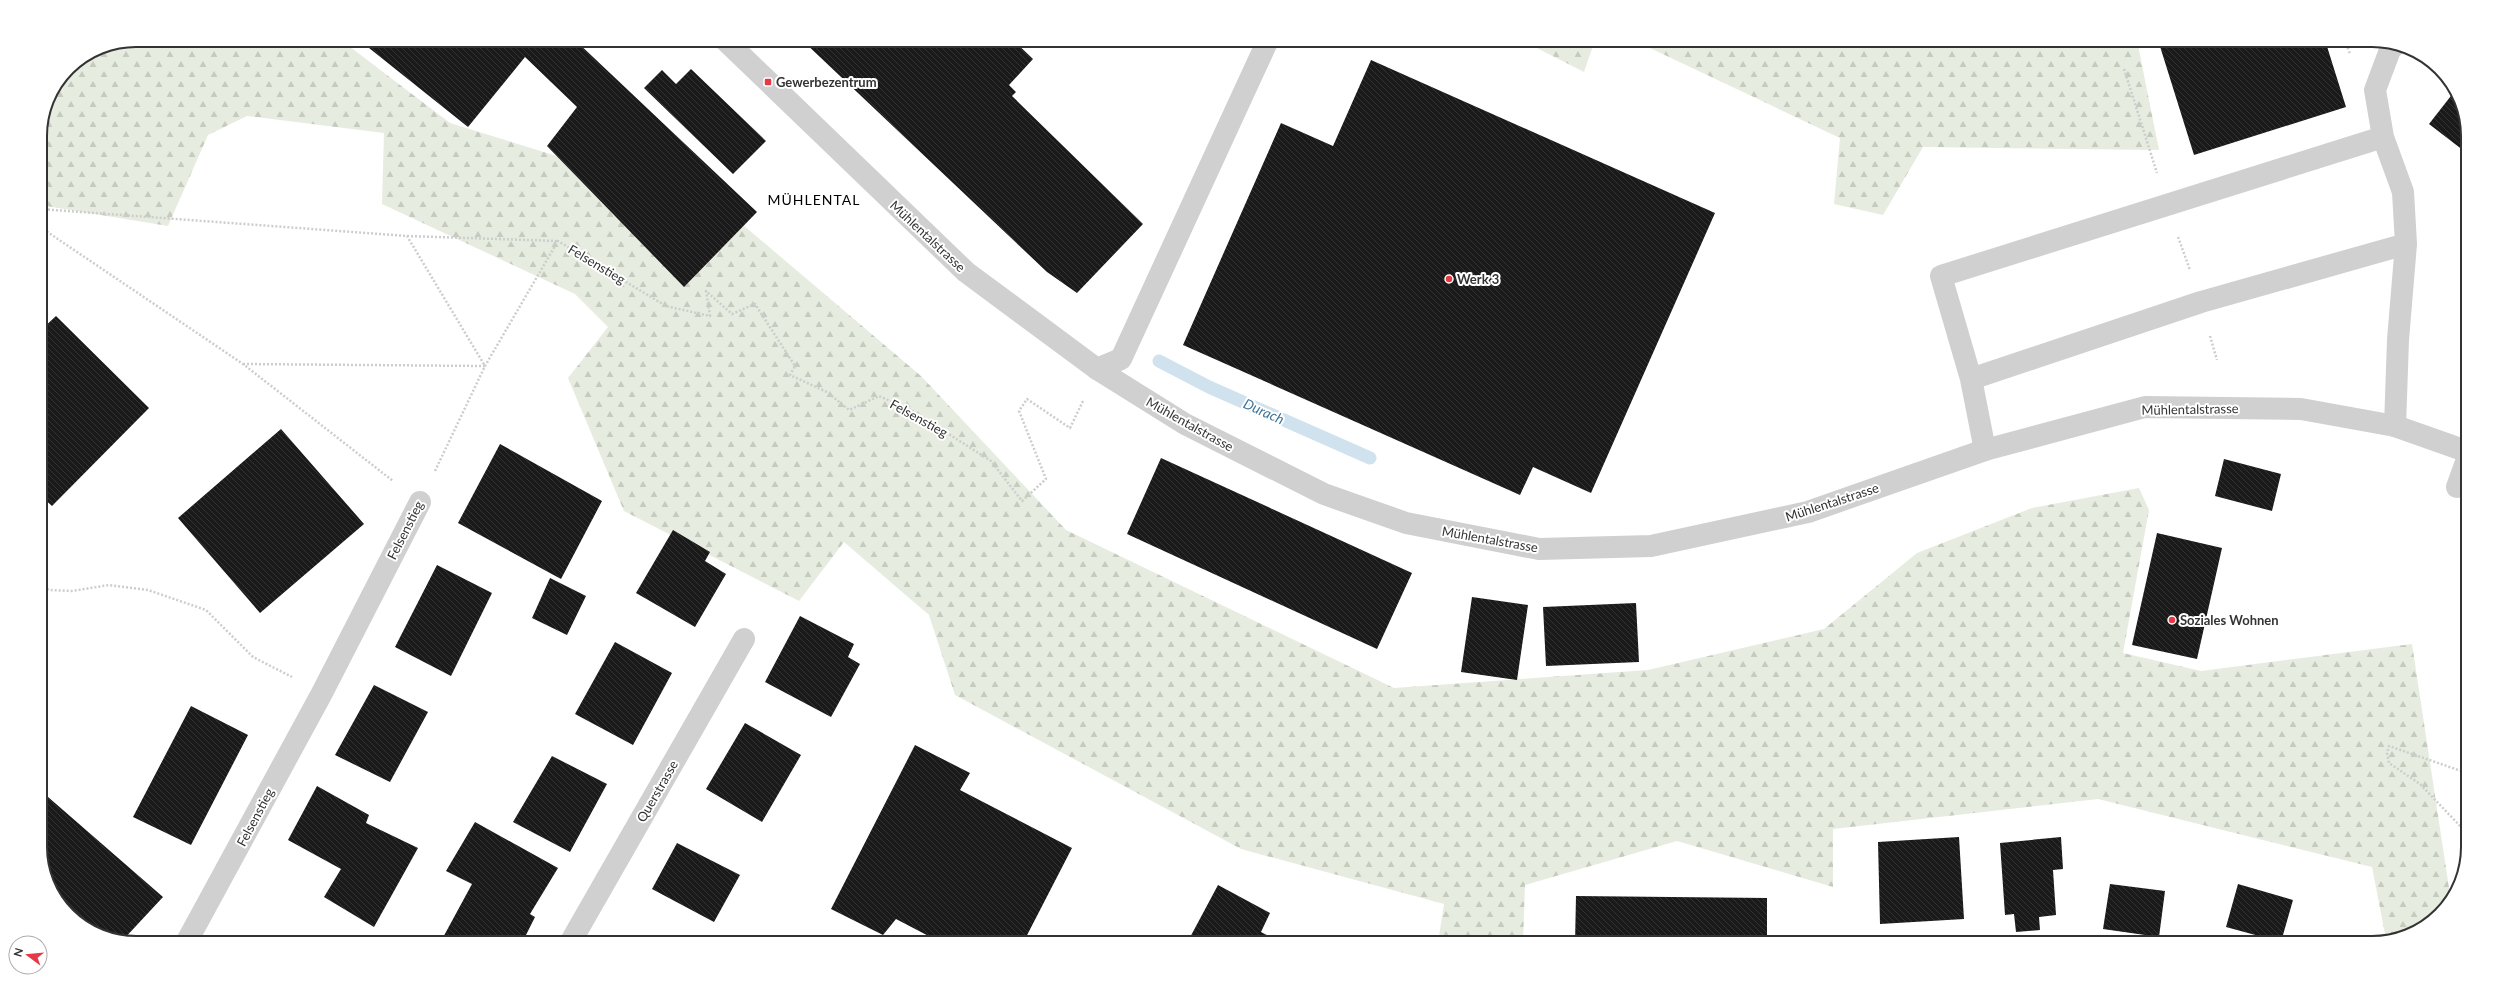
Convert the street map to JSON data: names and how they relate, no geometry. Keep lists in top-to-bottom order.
{
  "streets": {
    "street": ["Mühlentalstrasse", "Felsenstieg", "Querstrasse"]
  },
  "crossings": [
    ["Mühlentalstrasse", "Felsenstieg"]
  ],
  "districts": ["MÜHLENTAL"],
  "water": ["Durach"],
  "places": {
    "transit": ["Gewerbezentrum"],
    "other": ["Werk 3", "Soziales Wohnen"]
  },
  "north": "left"
}
